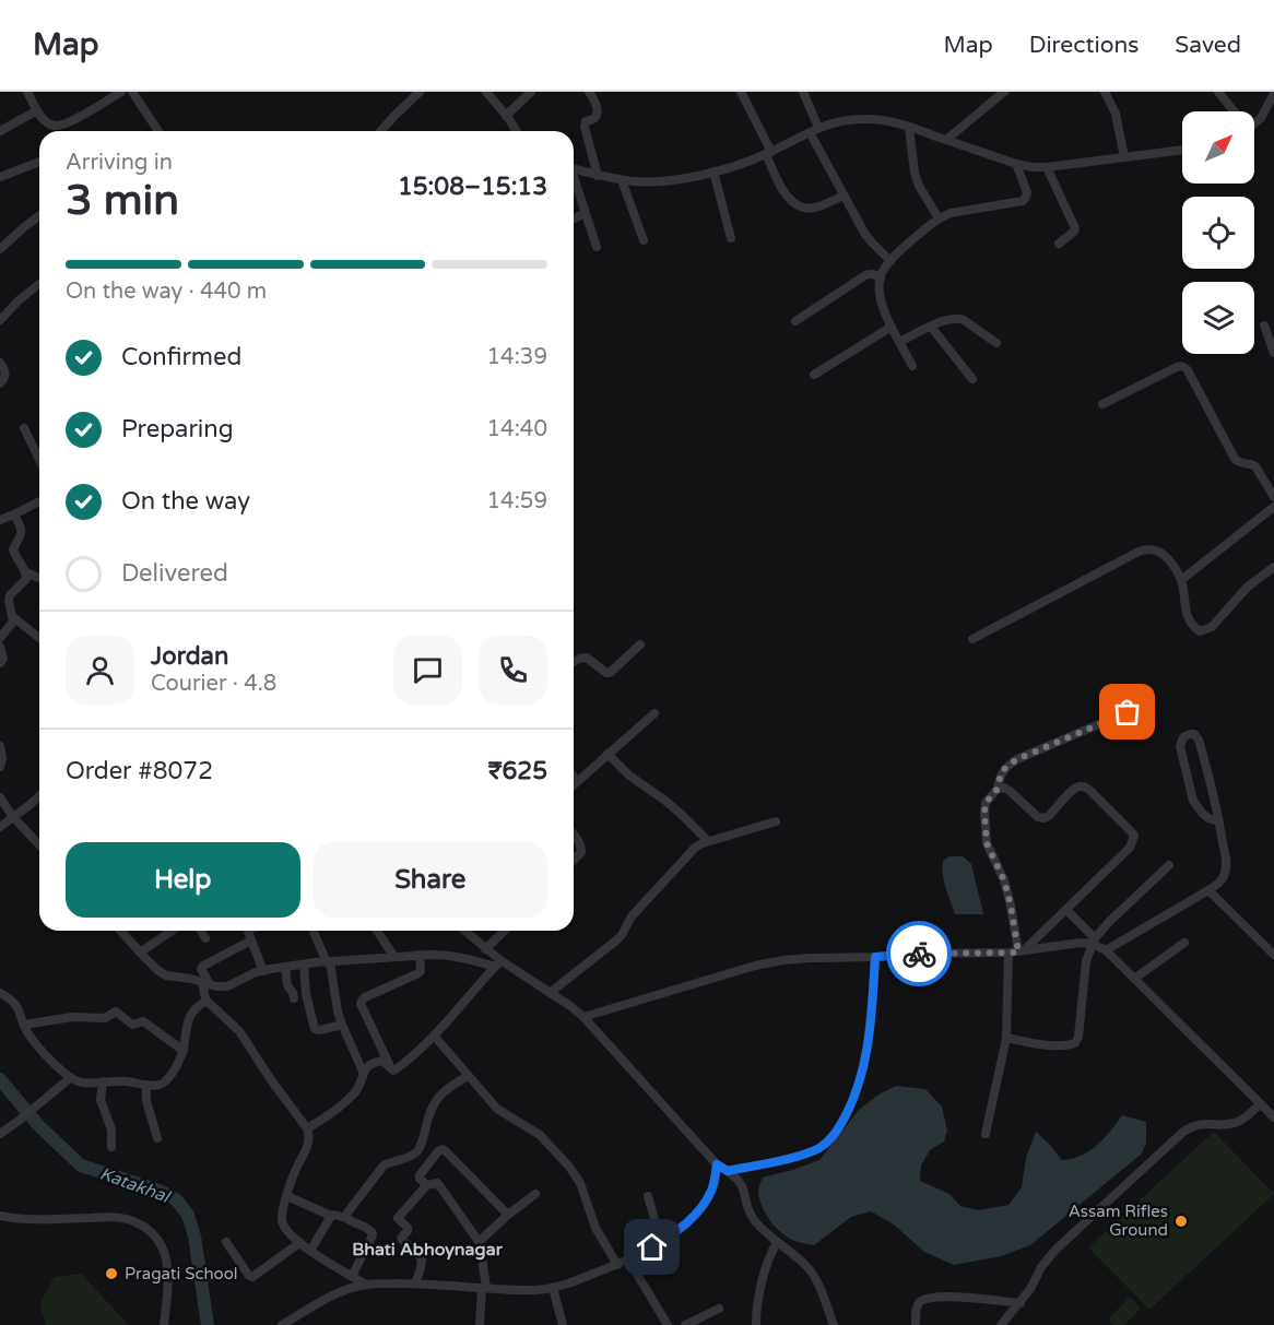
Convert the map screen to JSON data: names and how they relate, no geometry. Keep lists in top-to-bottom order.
{
  "districts": ["Bhati Abhoynagar"],
  "water": ["Katakhal"],
  "places": ["Assam Rifles Ground", "Pragati School"],
  "north": "top right",
  "page": {
    "header": "Map",
    "nav": ["Map", "Directions", "Saved"],
    "heading": ["3 min", "Arriving in", "15:08–15:13"],
    "panel": [
      "Jordan",
      "Courier · 4.8",
      "Order #8072",
      "₹625"
    ],
    "bar": "On the way · 440 m",
    "list": [
      ["Confirmed", "14:39"],
      ["Preparing", "14:40"],
      ["On the way", "14:59"],
      "Delivered"
    ],
    "buttons": ["Help", "Share"]
  }
}
